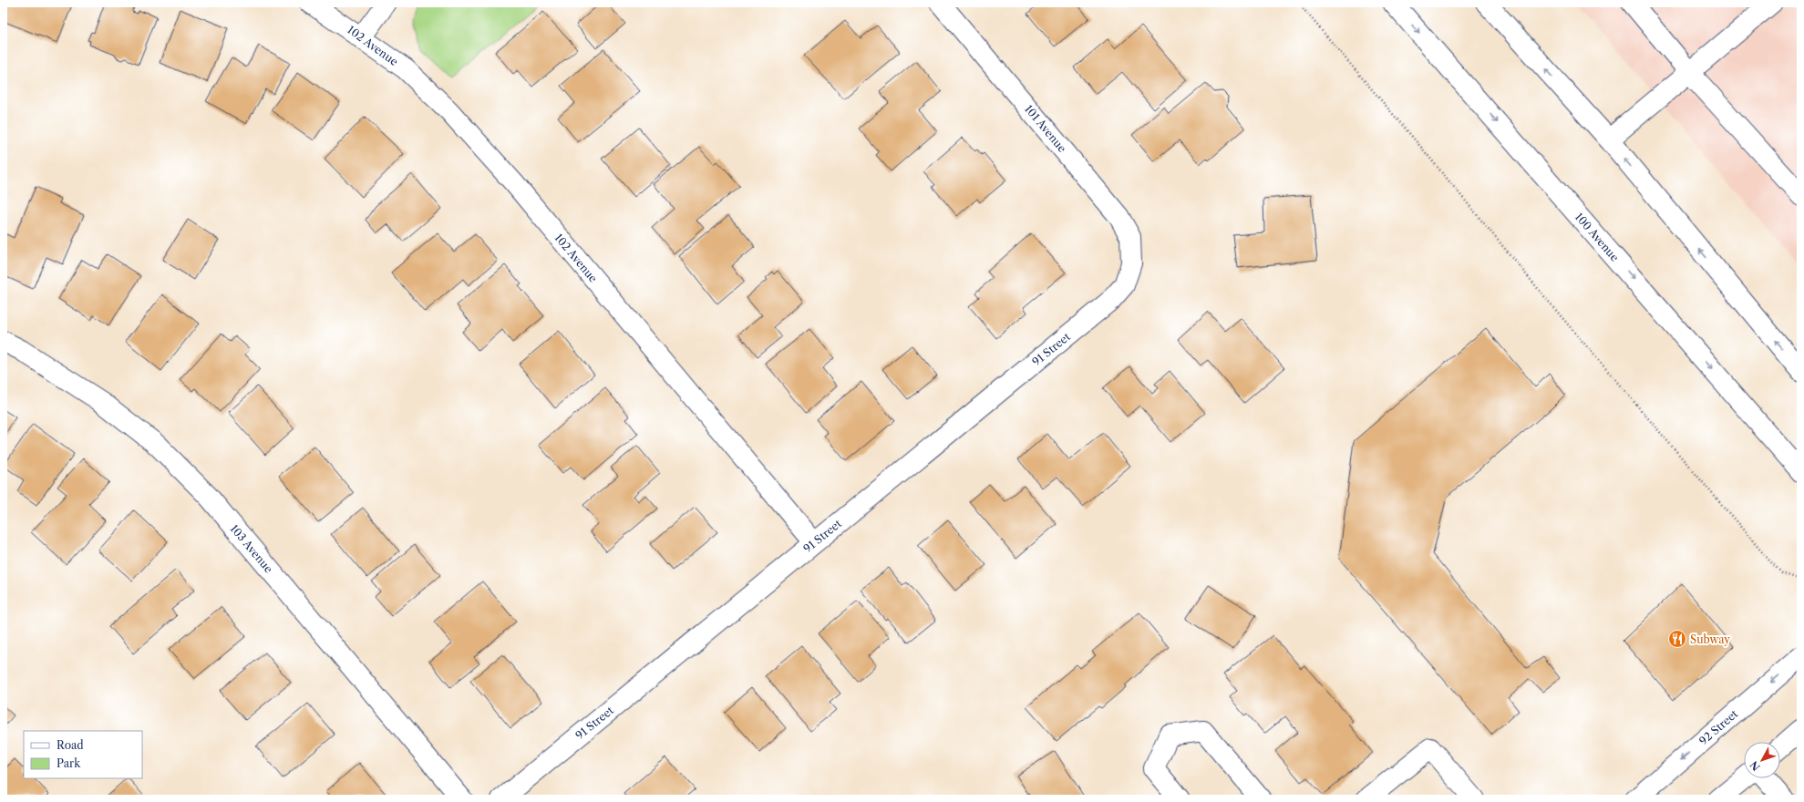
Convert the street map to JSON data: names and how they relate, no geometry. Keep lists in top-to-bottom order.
{
  "streets": {
    "street": [
      "102 Avenue",
      "101 Avenue",
      "100 Avenue",
      "91 Street",
      "103 Avenue",
      "92 Street"
    ]
  },
  "crossings": [
    ["102 Avenue", "91 Street"],
    ["101 Avenue", "91 Street"]
  ],
  "one_way": ["92 Street"],
  "places": {
    "restaurant": ["Subway"]
  },
  "legend": ["Road", "Park"],
  "north": "bottom left"
}
